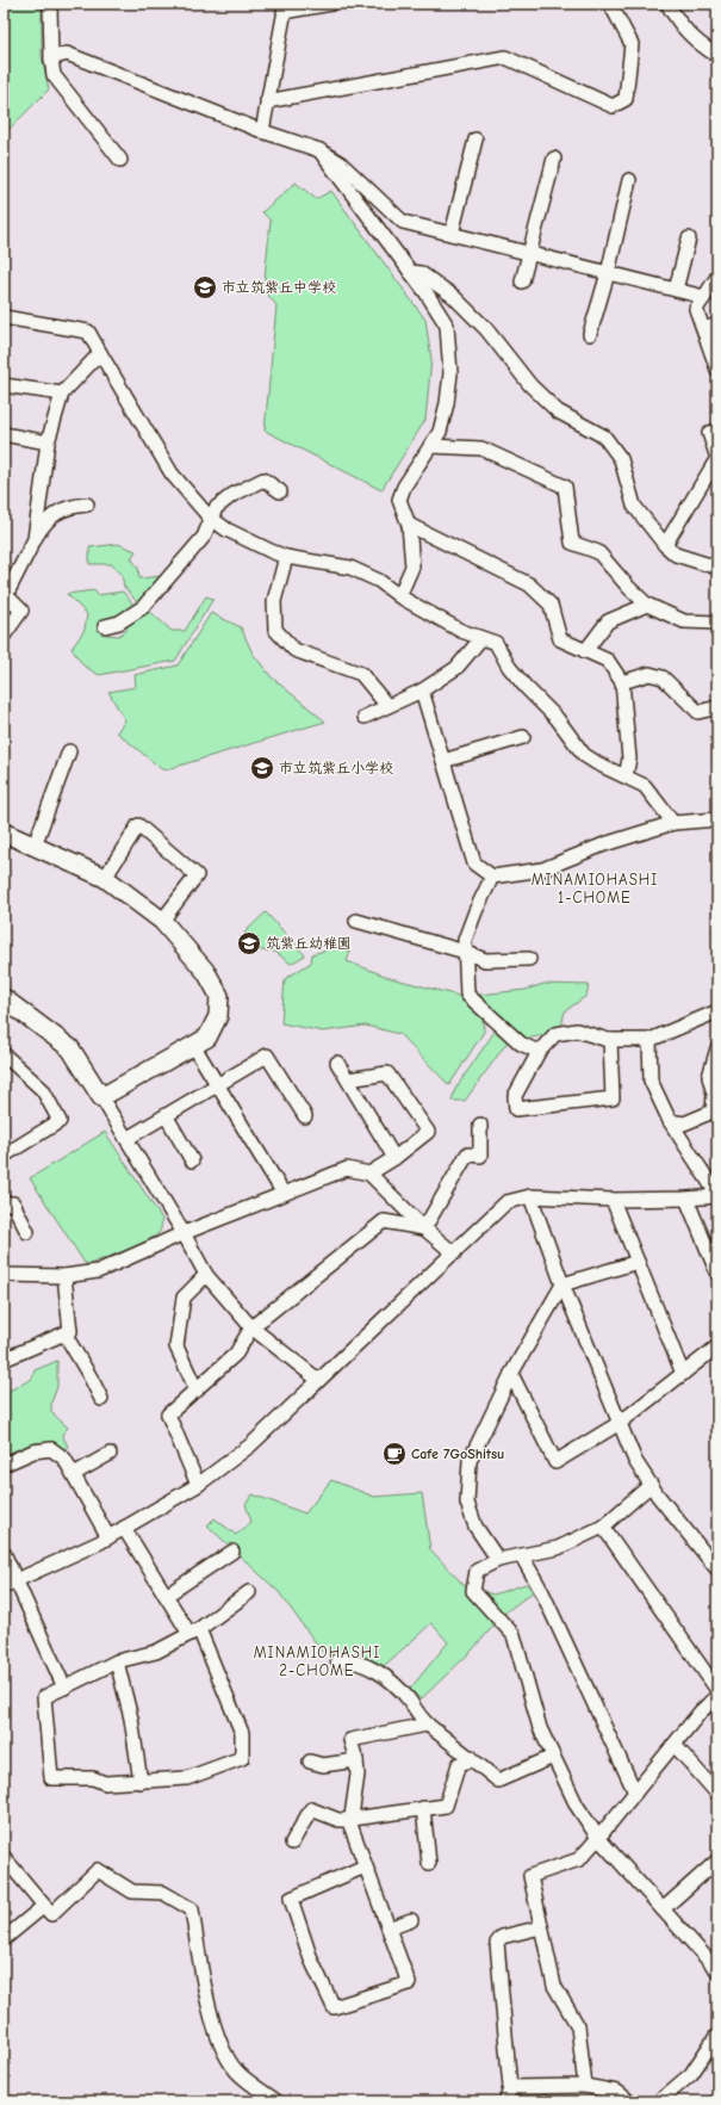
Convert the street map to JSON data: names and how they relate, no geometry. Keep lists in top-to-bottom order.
{
  "districts": ["MINAMIOHASHI 1-CHOME", "MINAMIOHASHI 2-CHOME"],
  "places": {
    "school or university": ["市立筑紫丘中学校", "市立筑紫丘小学校", "筑紫丘幼稚園"],
    "cafe": ["Cafe 7GoShitsu"]
  }
}
